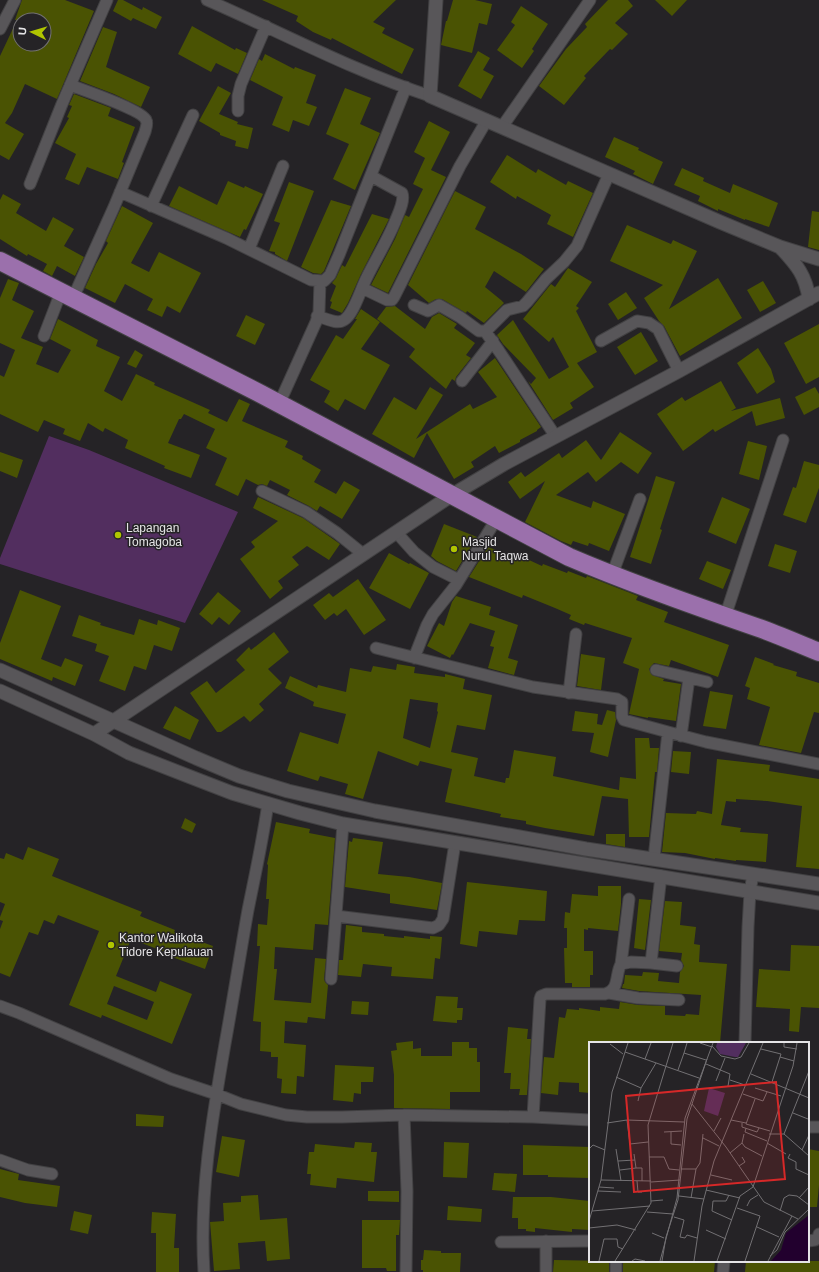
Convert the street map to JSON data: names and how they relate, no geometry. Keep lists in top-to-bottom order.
{
  "places": ["Lapangan Tomagoba", "Masjid Nurul Taqwa", "Kantor Walikota Tidore Kepulauan"],
  "north": "left"
}
